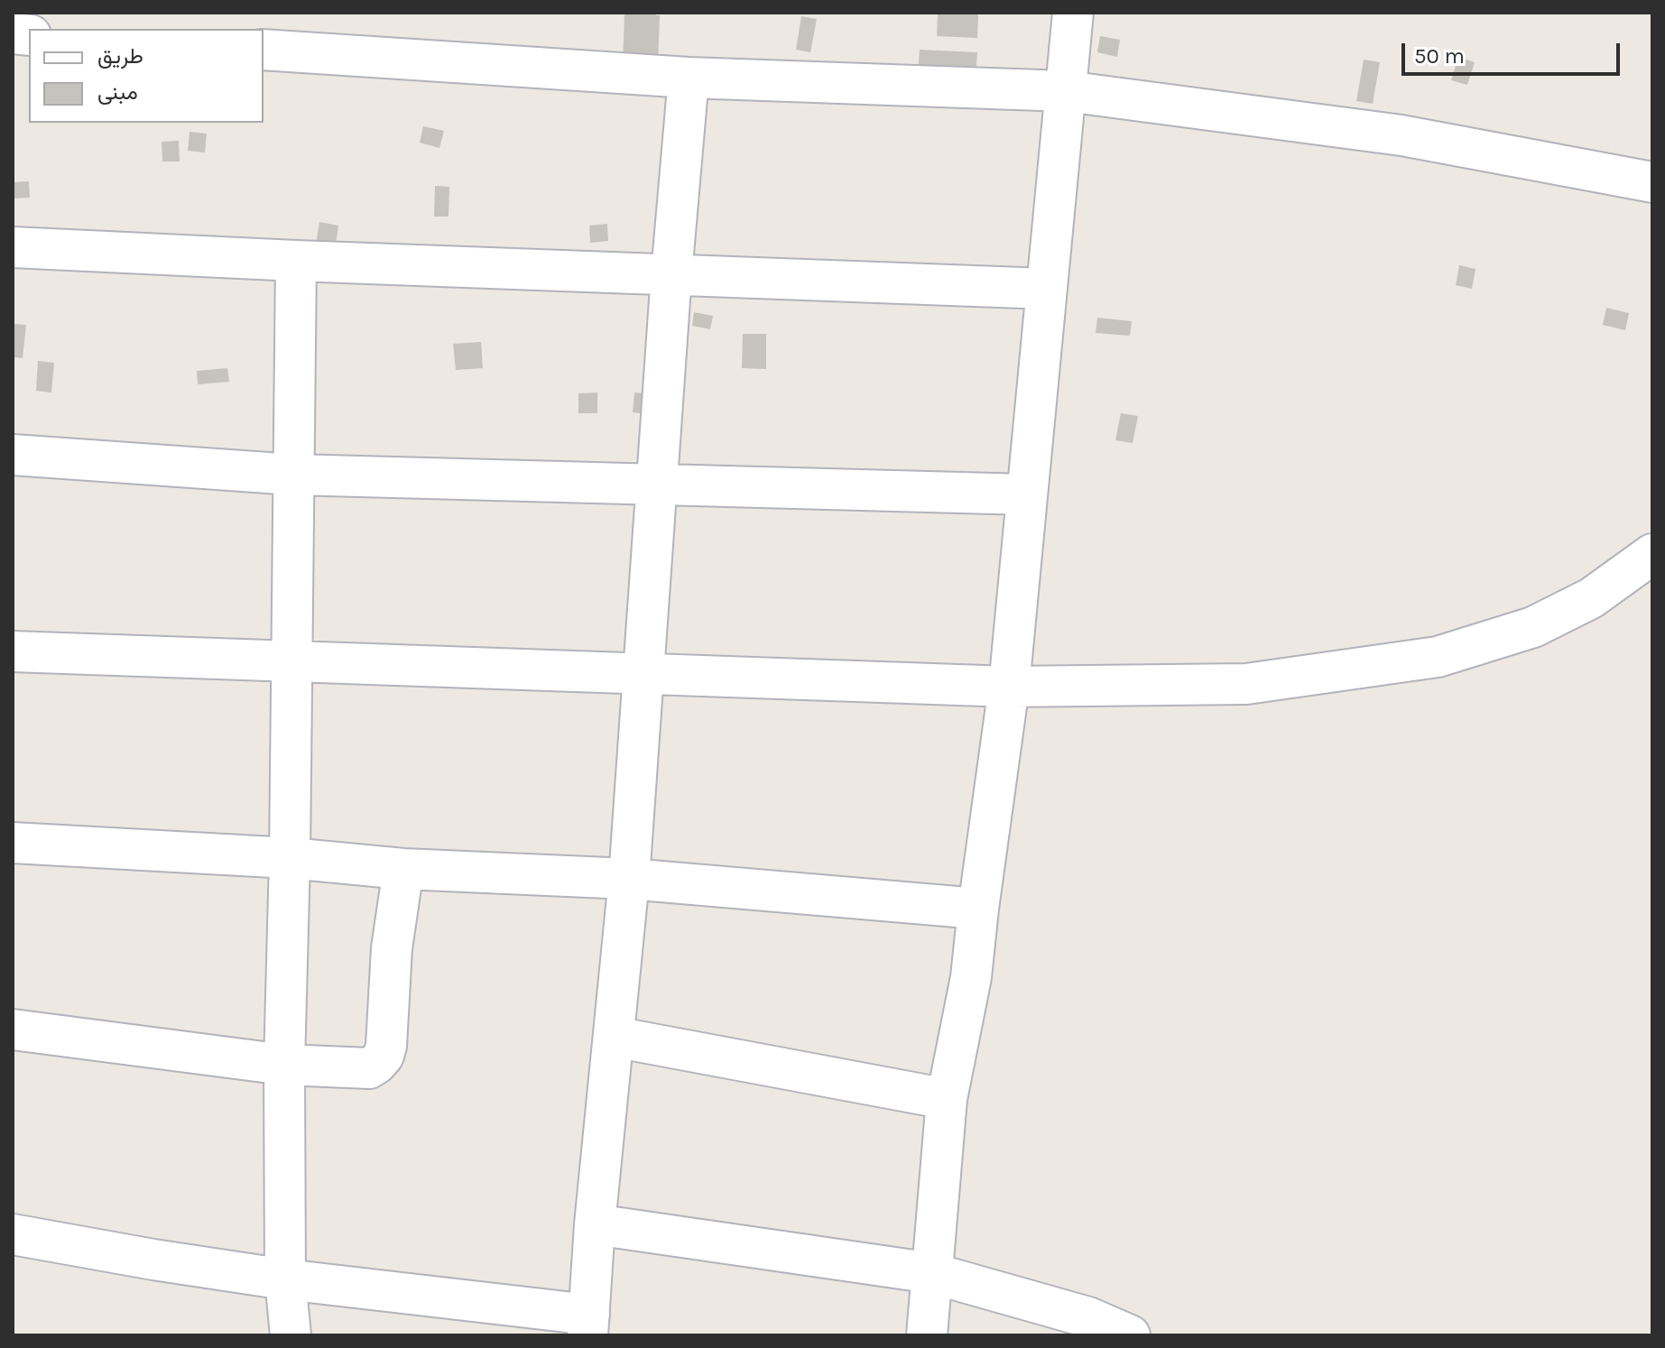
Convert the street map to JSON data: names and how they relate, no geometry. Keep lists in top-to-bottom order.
{
  "legend": ["طريق", "مبنى"],
  "scale_bar": "50 m"
}
